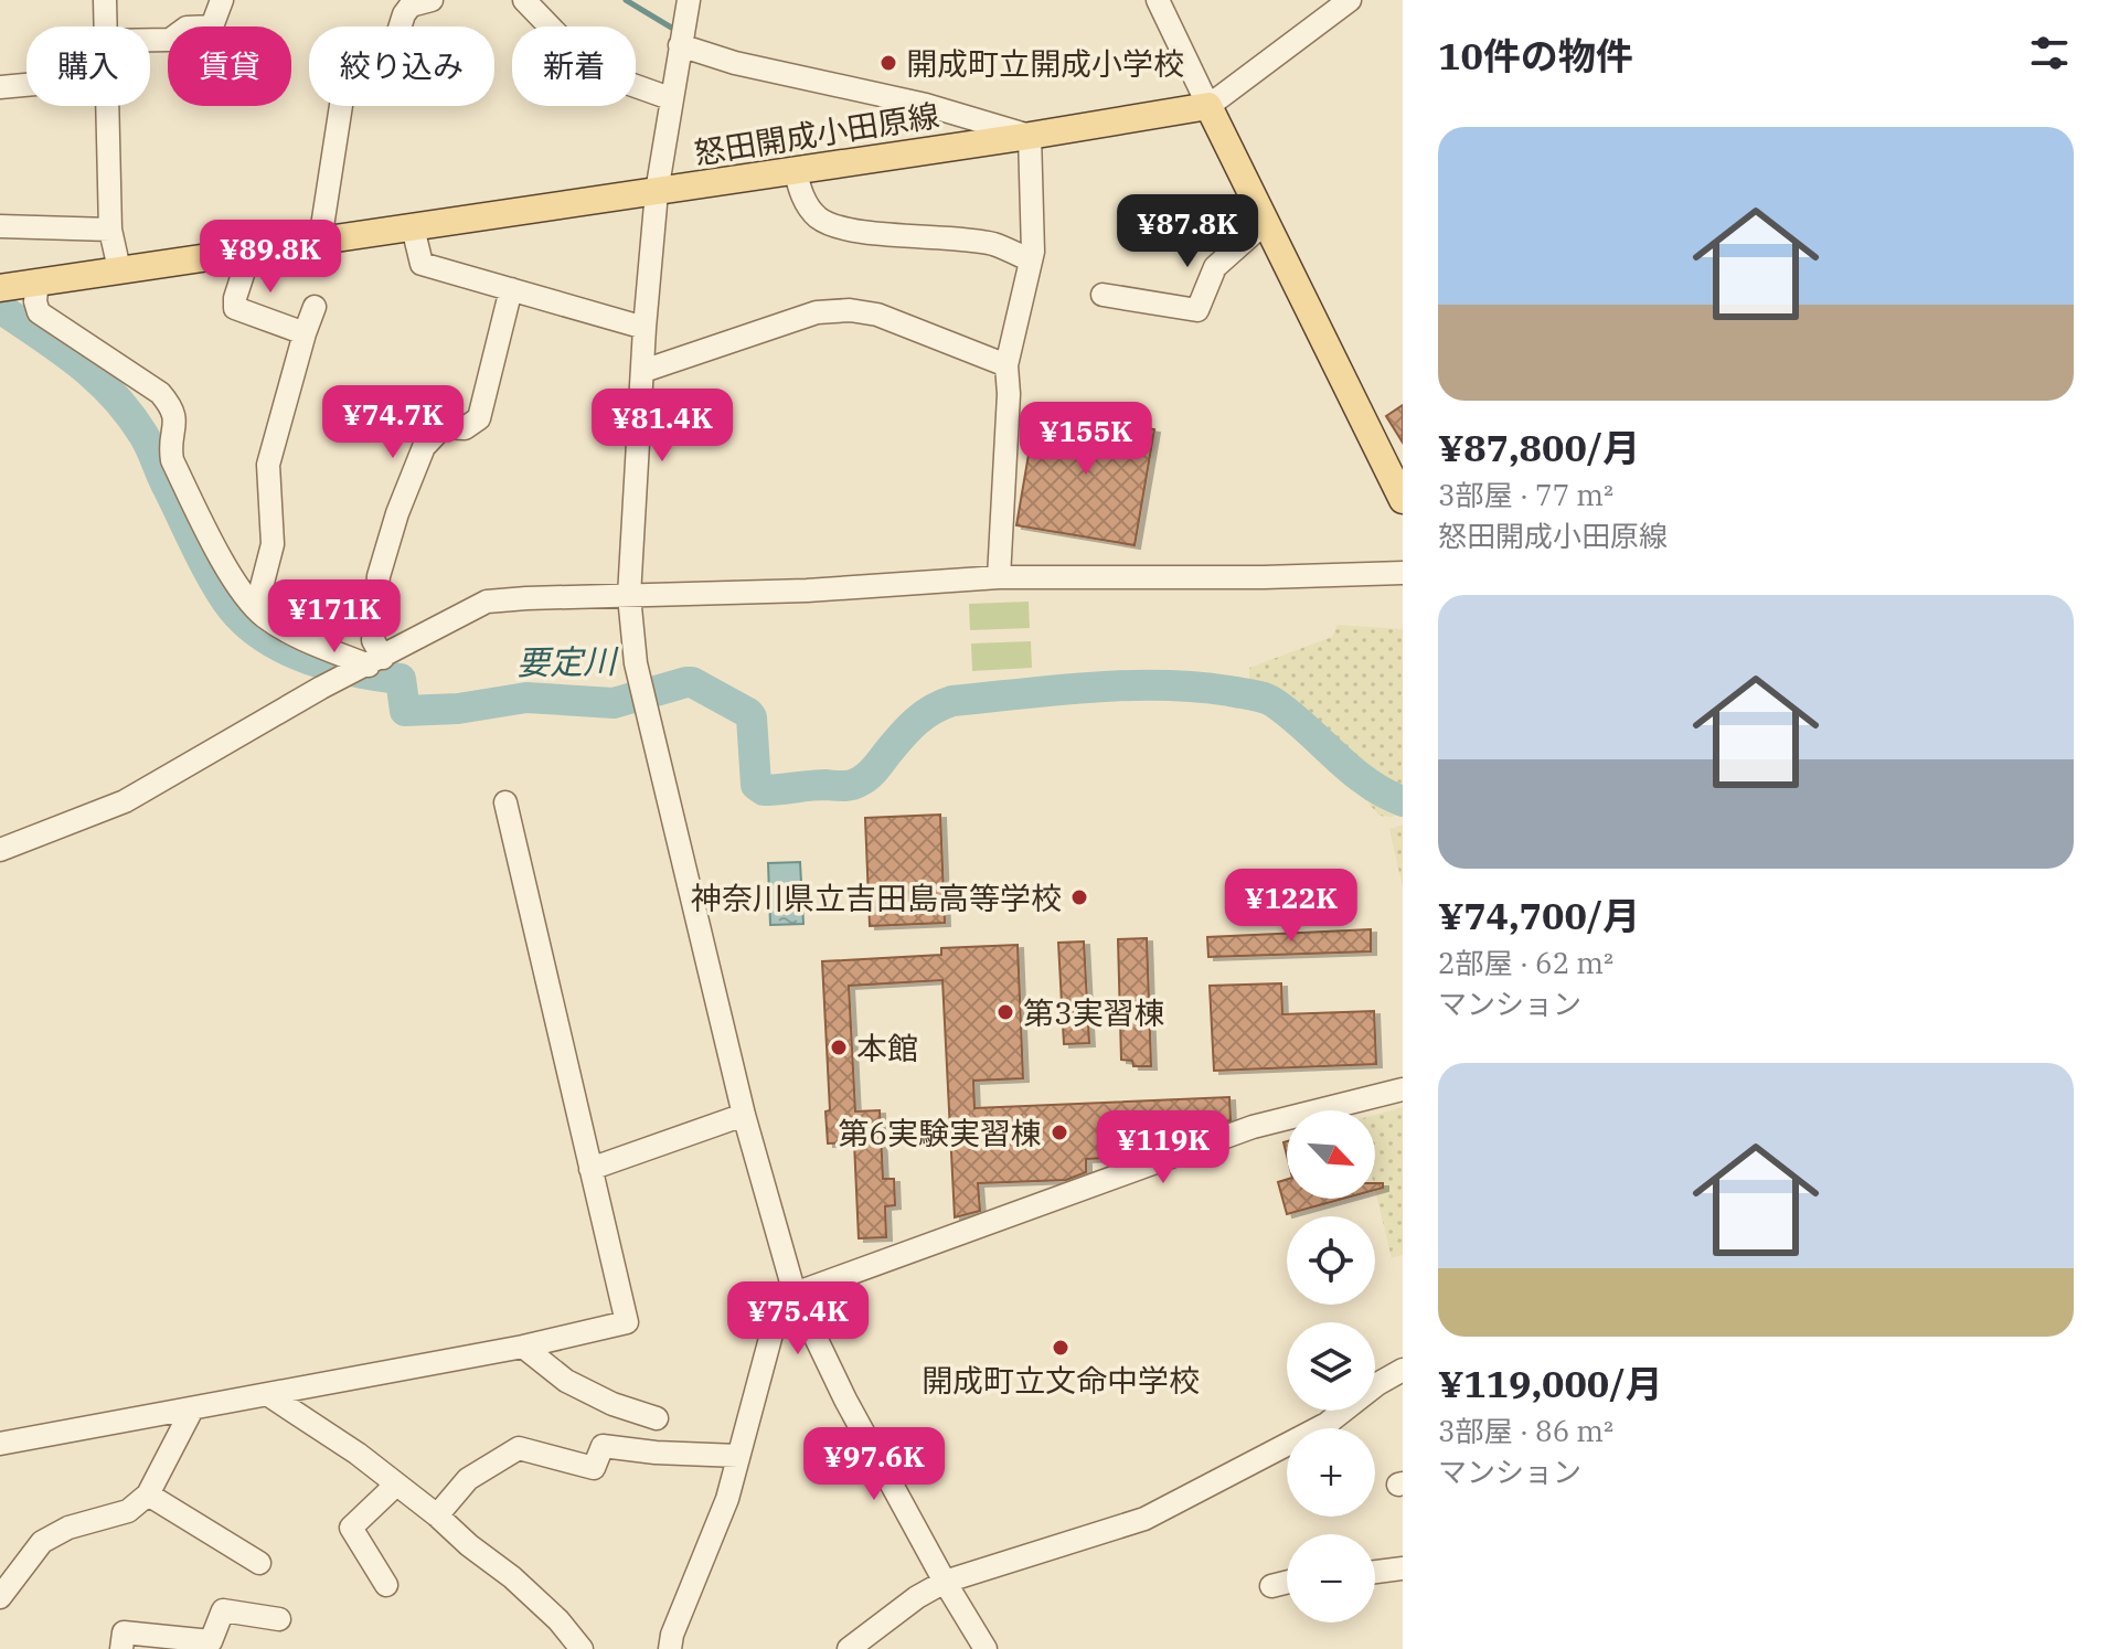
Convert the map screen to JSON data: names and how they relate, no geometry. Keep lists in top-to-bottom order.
{
  "streets": {
    "main road": ["怒田開成小田原線"]
  },
  "water": ["要定川"],
  "places": [
    "開成町立開成小学校",
    "神奈川県立吉田島高等学校",
    "第3実習棟",
    "本館",
    "第6実験実習棟",
    "開成町立文命中学校"
  ],
  "north": "bottom right",
  "page": {
    "heading": "10件の物件",
    "chip": [
      "購入",
      "賃貸",
      "絞り込み",
      "新着"
    ],
    "list": [
      {
        "name": "¥87,800/月",
        "note": "3部屋 · 77 m² · 怒田開成小田原線"
      },
      {
        "name": "¥74,700/月",
        "note": "2部屋 · 62 m² · マンション"
      },
      {
        "name": "¥119,000/月",
        "note": "3部屋 · 86 m² · マンション"
      }
    ],
    "price": [
      "¥87.8K",
      "¥89.8K",
      "¥74.7K",
      "¥81.4K",
      "¥155K",
      "¥171K",
      "¥122K",
      "¥119K",
      "¥75.4K",
      "¥97.6K"
    ],
    "map_buttons": ["+", "−"]
  }
}
